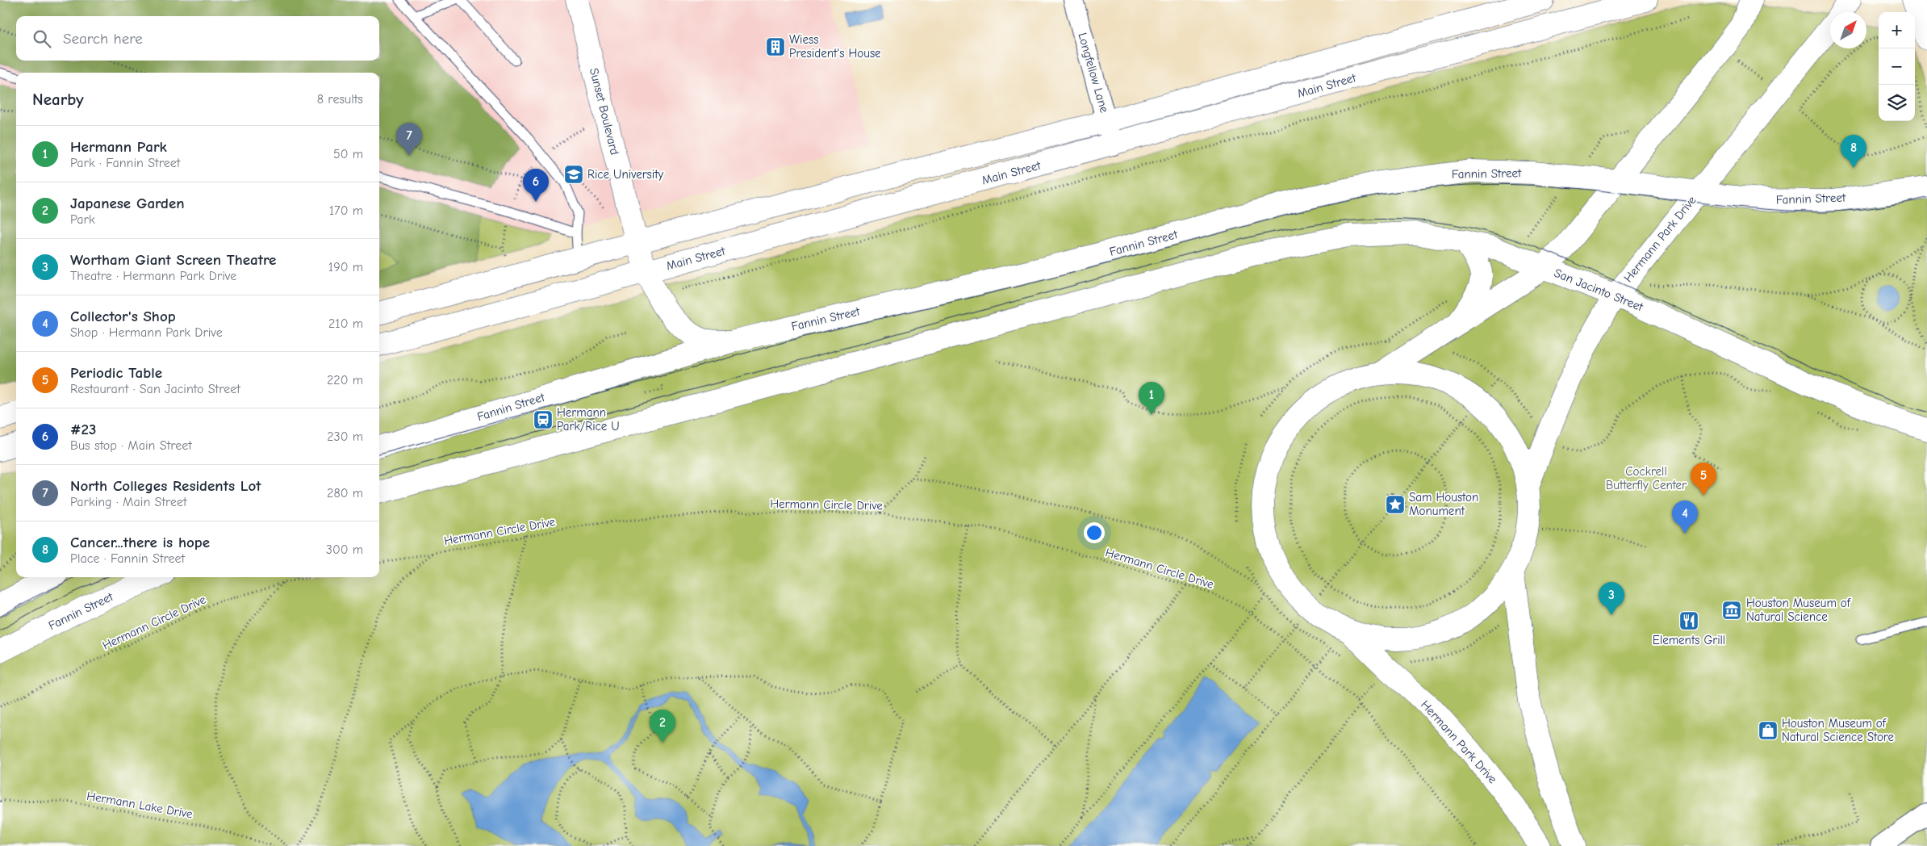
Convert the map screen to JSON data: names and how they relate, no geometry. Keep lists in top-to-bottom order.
{
  "streets": {
    "main road": [
      "Main Street",
      "Sunset Boulevard",
      "Fannin Street",
      "Hermann Park Drive",
      "San Jacinto Street"
    ],
    "street": ["Longfellow Lane"],
    "path": ["Hermann Circle Drive", "Hermann Lake Drive"]
  },
  "crossings": [
    ["Longfellow Lane", "Main Street"],
    ["Main Street", "Sunset Boulevard"],
    ["Sunset Boulevard", "Fannin Street"],
    ["Fannin Street", "Hermann Park Drive"],
    ["Hermann Park Drive", "San Jacinto Street"]
  ],
  "parks": ["Cockrell Butterfly Center"],
  "places": {
    "building": ["Wiess President's House"],
    "school or university": ["Rice University"],
    "station": ["Hermann Park/Rice U"],
    "place": ["Sam Houston Monument"],
    "museum": ["Houston Museum of Natural Science"],
    "restaurant": ["Elements Grill"],
    "shop": ["Houston Museum of Natural Science Store"]
  },
  "north": "top right",
  "page": {
    "map_buttons": ["+", "−"],
    "search": "Search here",
    "heading": ["Nearby", "8 results"],
    "pins": [
      "7",
      "8",
      "6",
      "1",
      "5",
      "4",
      "3",
      "2"
    ],
    "list": [
      {
        "mark": "1",
        "name": "Hermann Park",
        "note": "Park · Fannin Street",
        "value": "50 m"
      },
      {
        "mark": "2",
        "name": "Japanese Garden",
        "note": "Park",
        "value": "170 m"
      },
      {
        "mark": "3",
        "name": "Wortham Giant Screen Theatre",
        "note": "Theatre · Hermann Park Drive",
        "value": "190 m"
      },
      {
        "mark": "4",
        "name": "Collector's Shop",
        "note": "Shop · Hermann Park Drive",
        "value": "210 m"
      },
      {
        "mark": "5",
        "name": "Periodic Table",
        "note": "Restaurant · San Jacinto Street",
        "value": "220 m"
      },
      {
        "mark": "6",
        "name": "#23",
        "note": "Bus stop · Main Street",
        "value": "230 m"
      },
      {
        "mark": "7",
        "name": "North Colleges Residents Lot",
        "note": "Parking · Main Street",
        "value": "280 m"
      },
      {
        "mark": "8",
        "name": "Cancer...there is hope",
        "note": "Place · Fannin Street",
        "value": "300 m"
      }
    ]
  }
}
